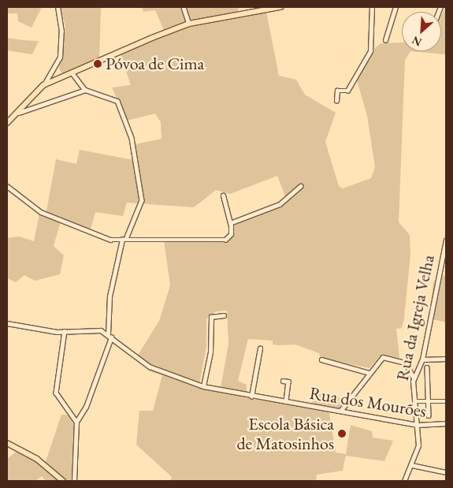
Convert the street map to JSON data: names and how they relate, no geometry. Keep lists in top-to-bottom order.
{
  "streets": {
    "street": ["Rua da Igreja Velha", "Rua dos Mourões"]
  },
  "crossings": [
    ["Rua da Igreja Velha", "Rua dos Mourões"]
  ],
  "places": ["Póvoa de Cima", "Escola Básica de Matosinhos"],
  "north": "bottom left"
}
